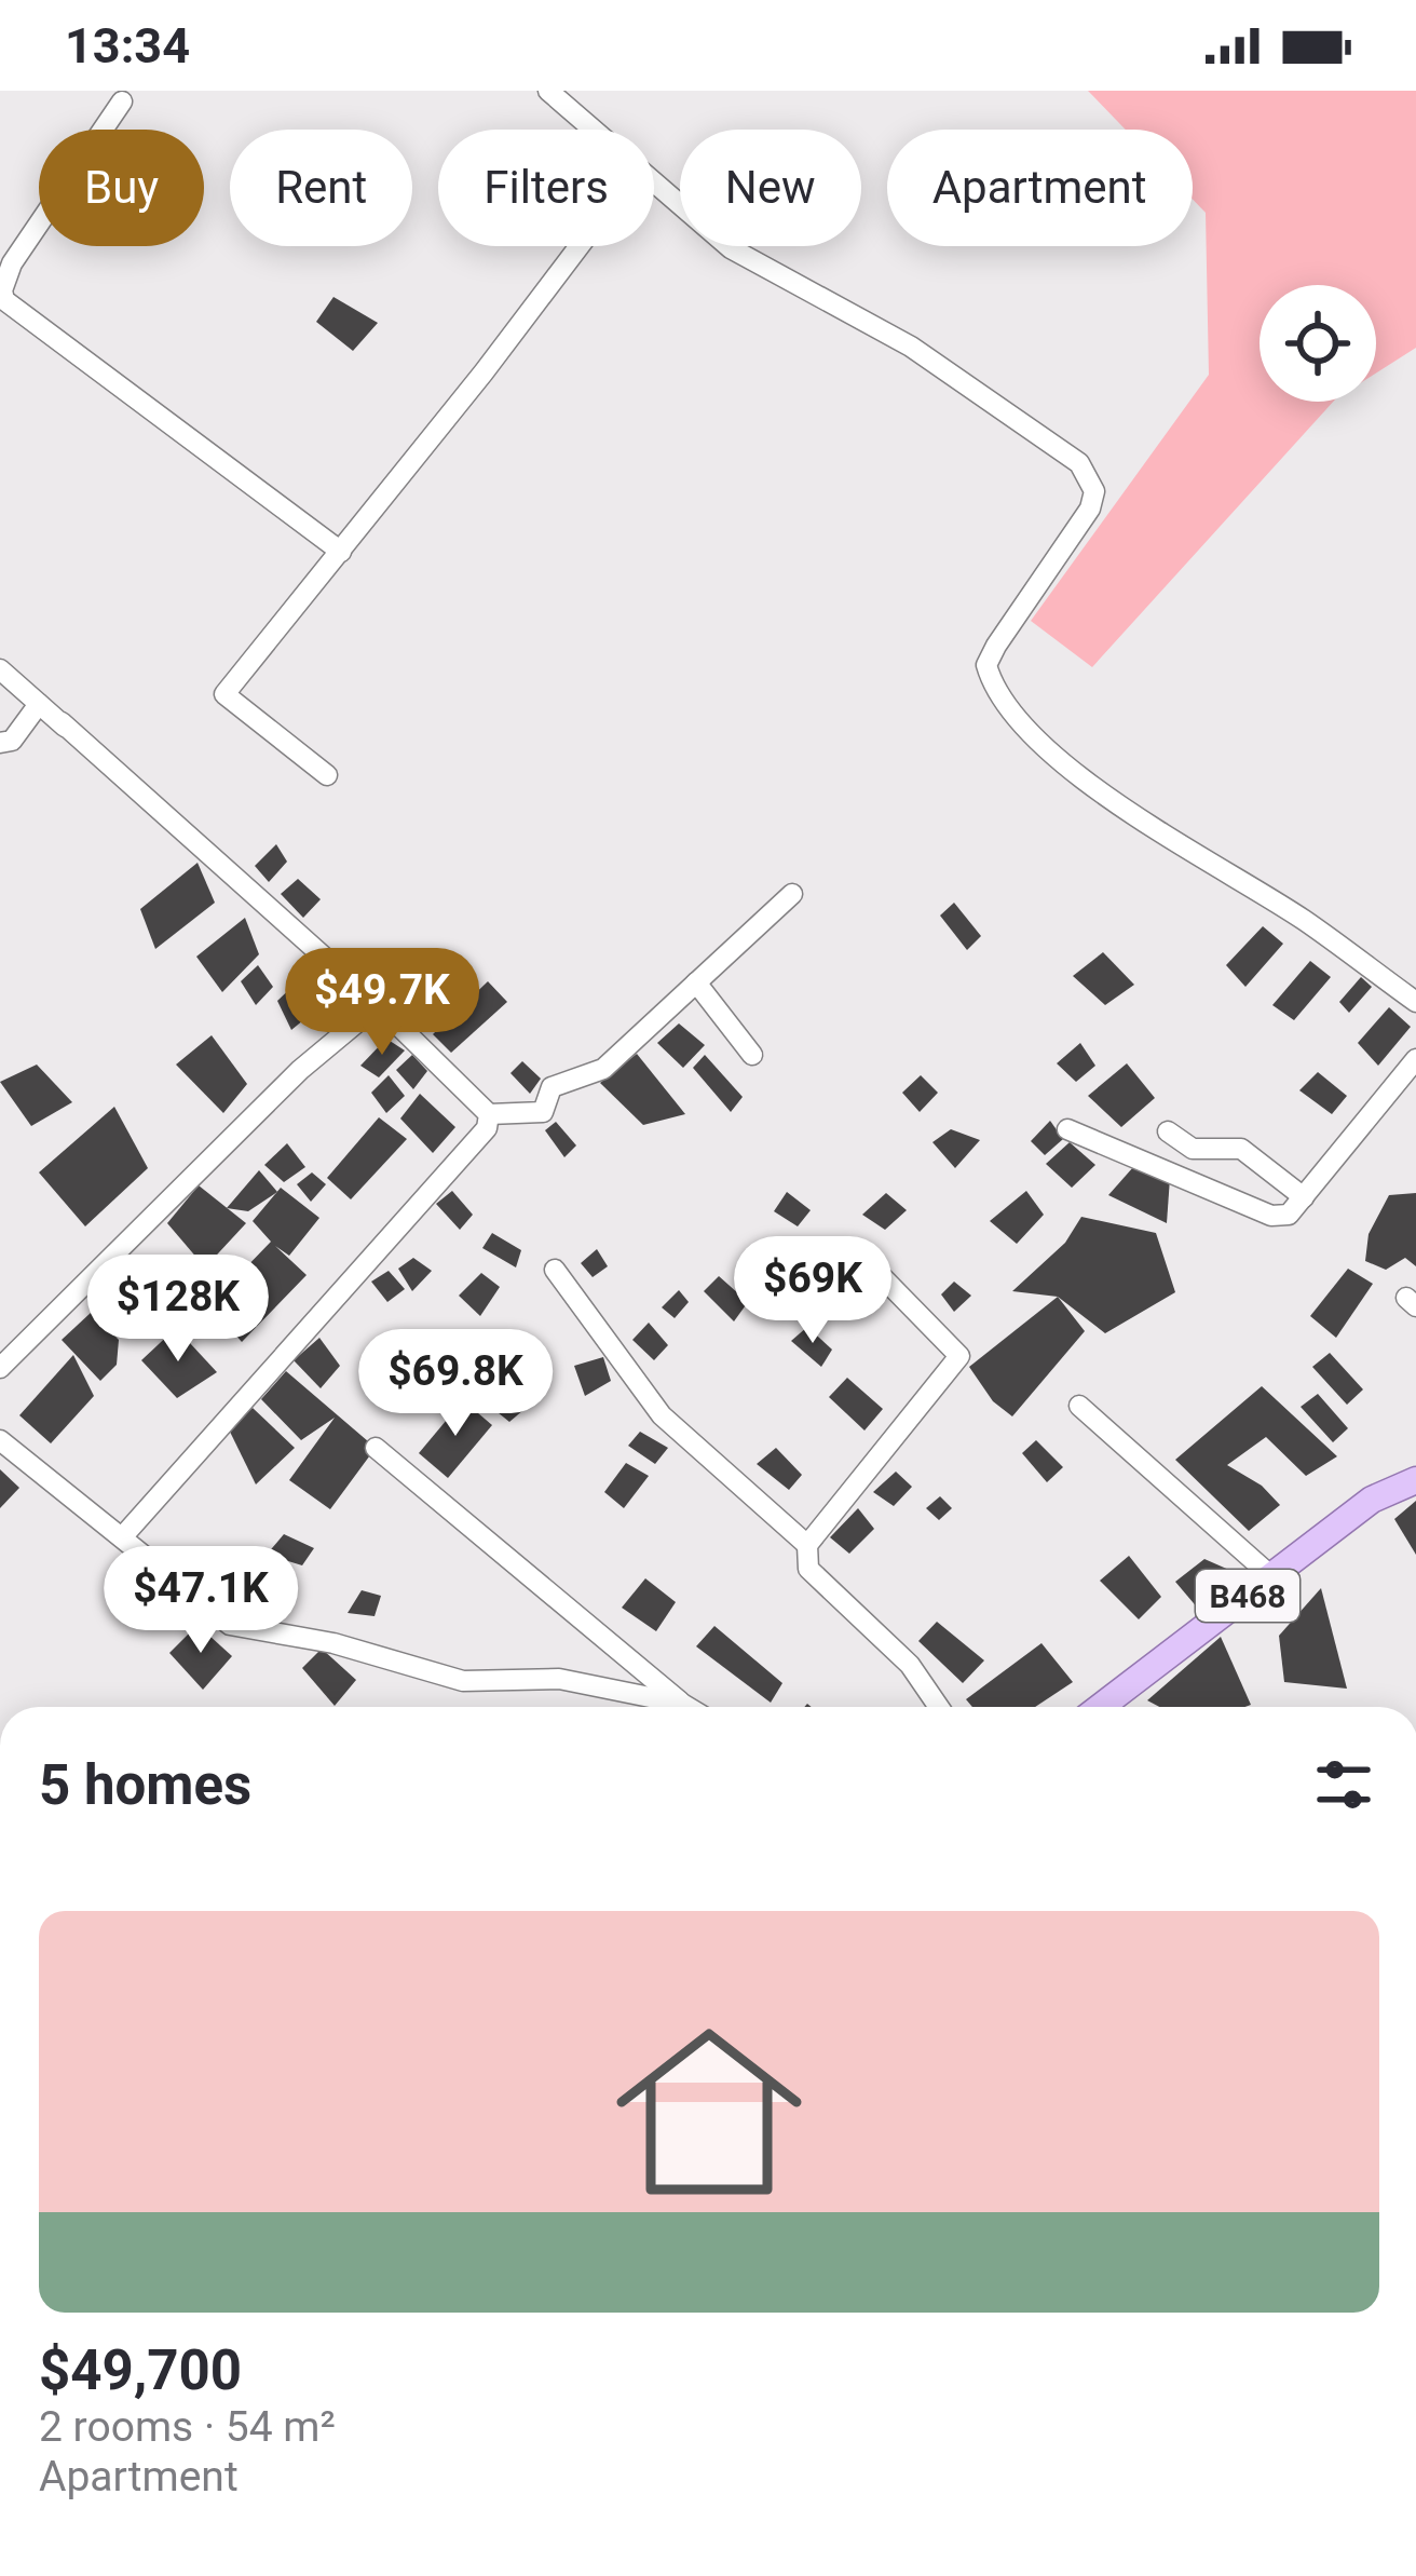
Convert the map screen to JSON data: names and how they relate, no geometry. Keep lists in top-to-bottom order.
{
  "streets": {
    "main road": ["B468"]
  },
  "page": {
    "status": "13:34",
    "chip": [
      "Buy",
      "Rent",
      "Filters",
      "New",
      "Apartment"
    ],
    "price": [
      "$49.7K",
      "$69K",
      "$128K",
      "$69.8K",
      "$47.1K"
    ],
    "heading": "5 homes",
    "list": [
      {
        "name": "$49,700",
        "note": "2 rooms · 54 m² · Apartment"
      }
    ]
  }
}
